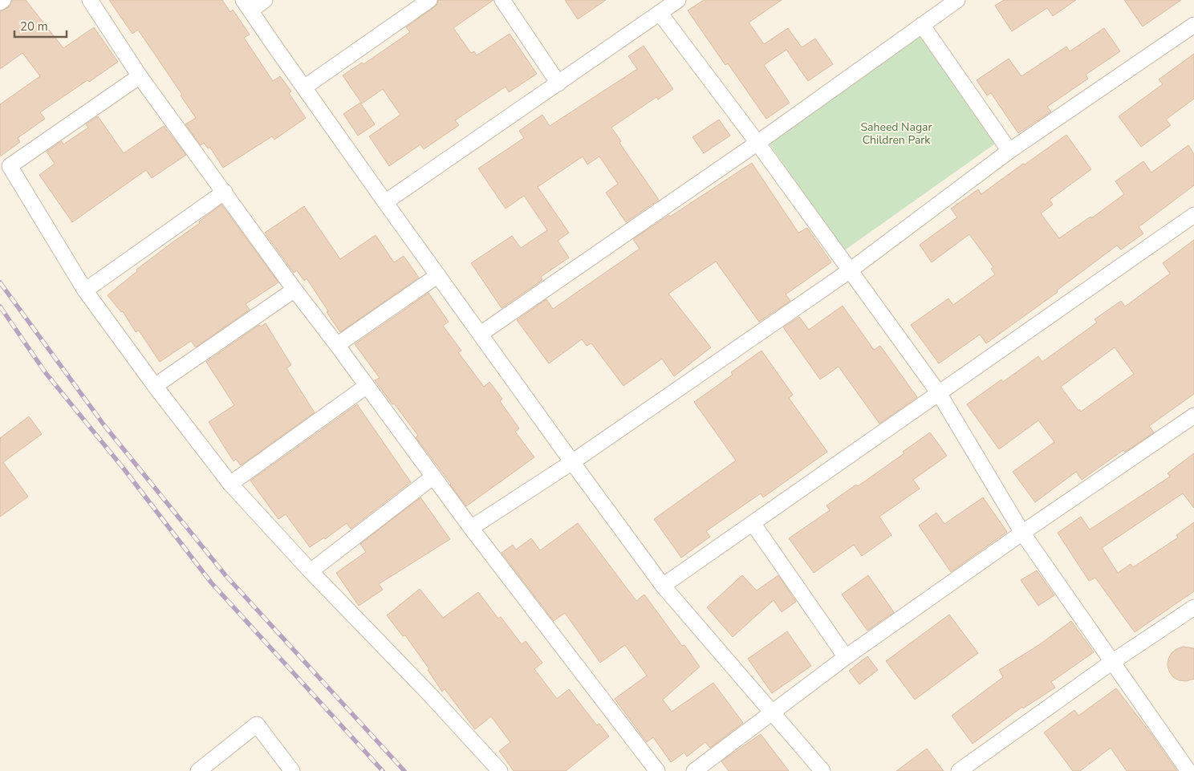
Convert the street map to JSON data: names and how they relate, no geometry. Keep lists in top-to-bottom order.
{
  "parks": ["Saheed Nagar Children Park"],
  "scale_bar": "20 m"
}
